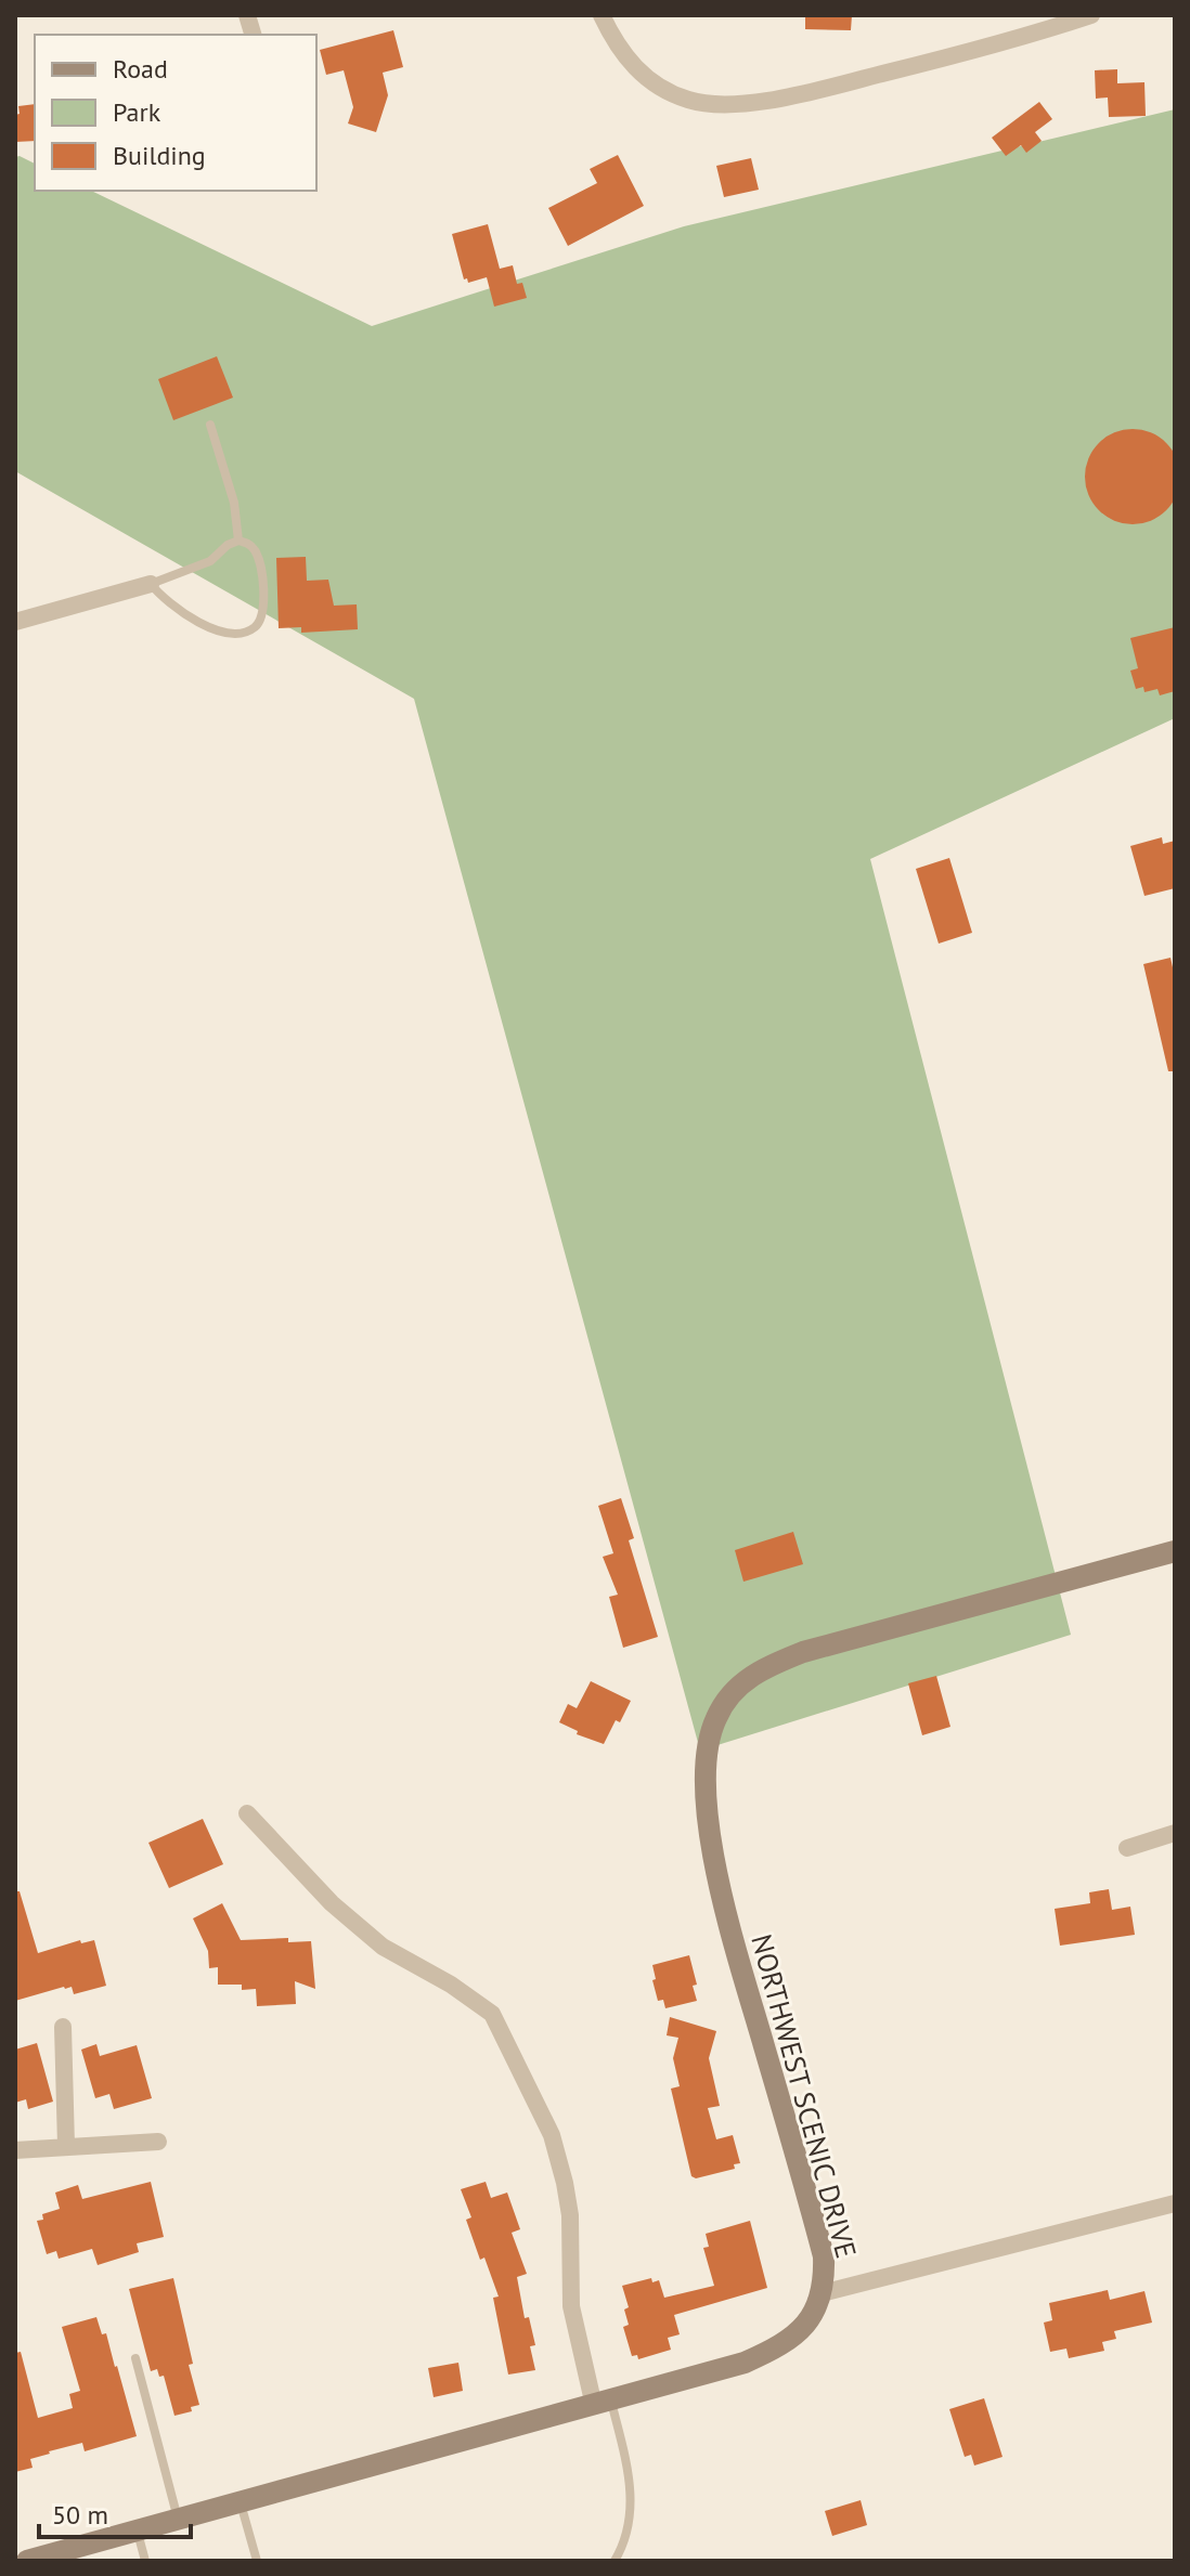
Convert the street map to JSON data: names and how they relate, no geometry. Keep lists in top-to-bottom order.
{
  "streets": {
    "street": ["NORTHWEST SCENIC DRIVE"]
  },
  "legend": ["Road", "Park", "Building"],
  "scale_bar": "50 m"
}
